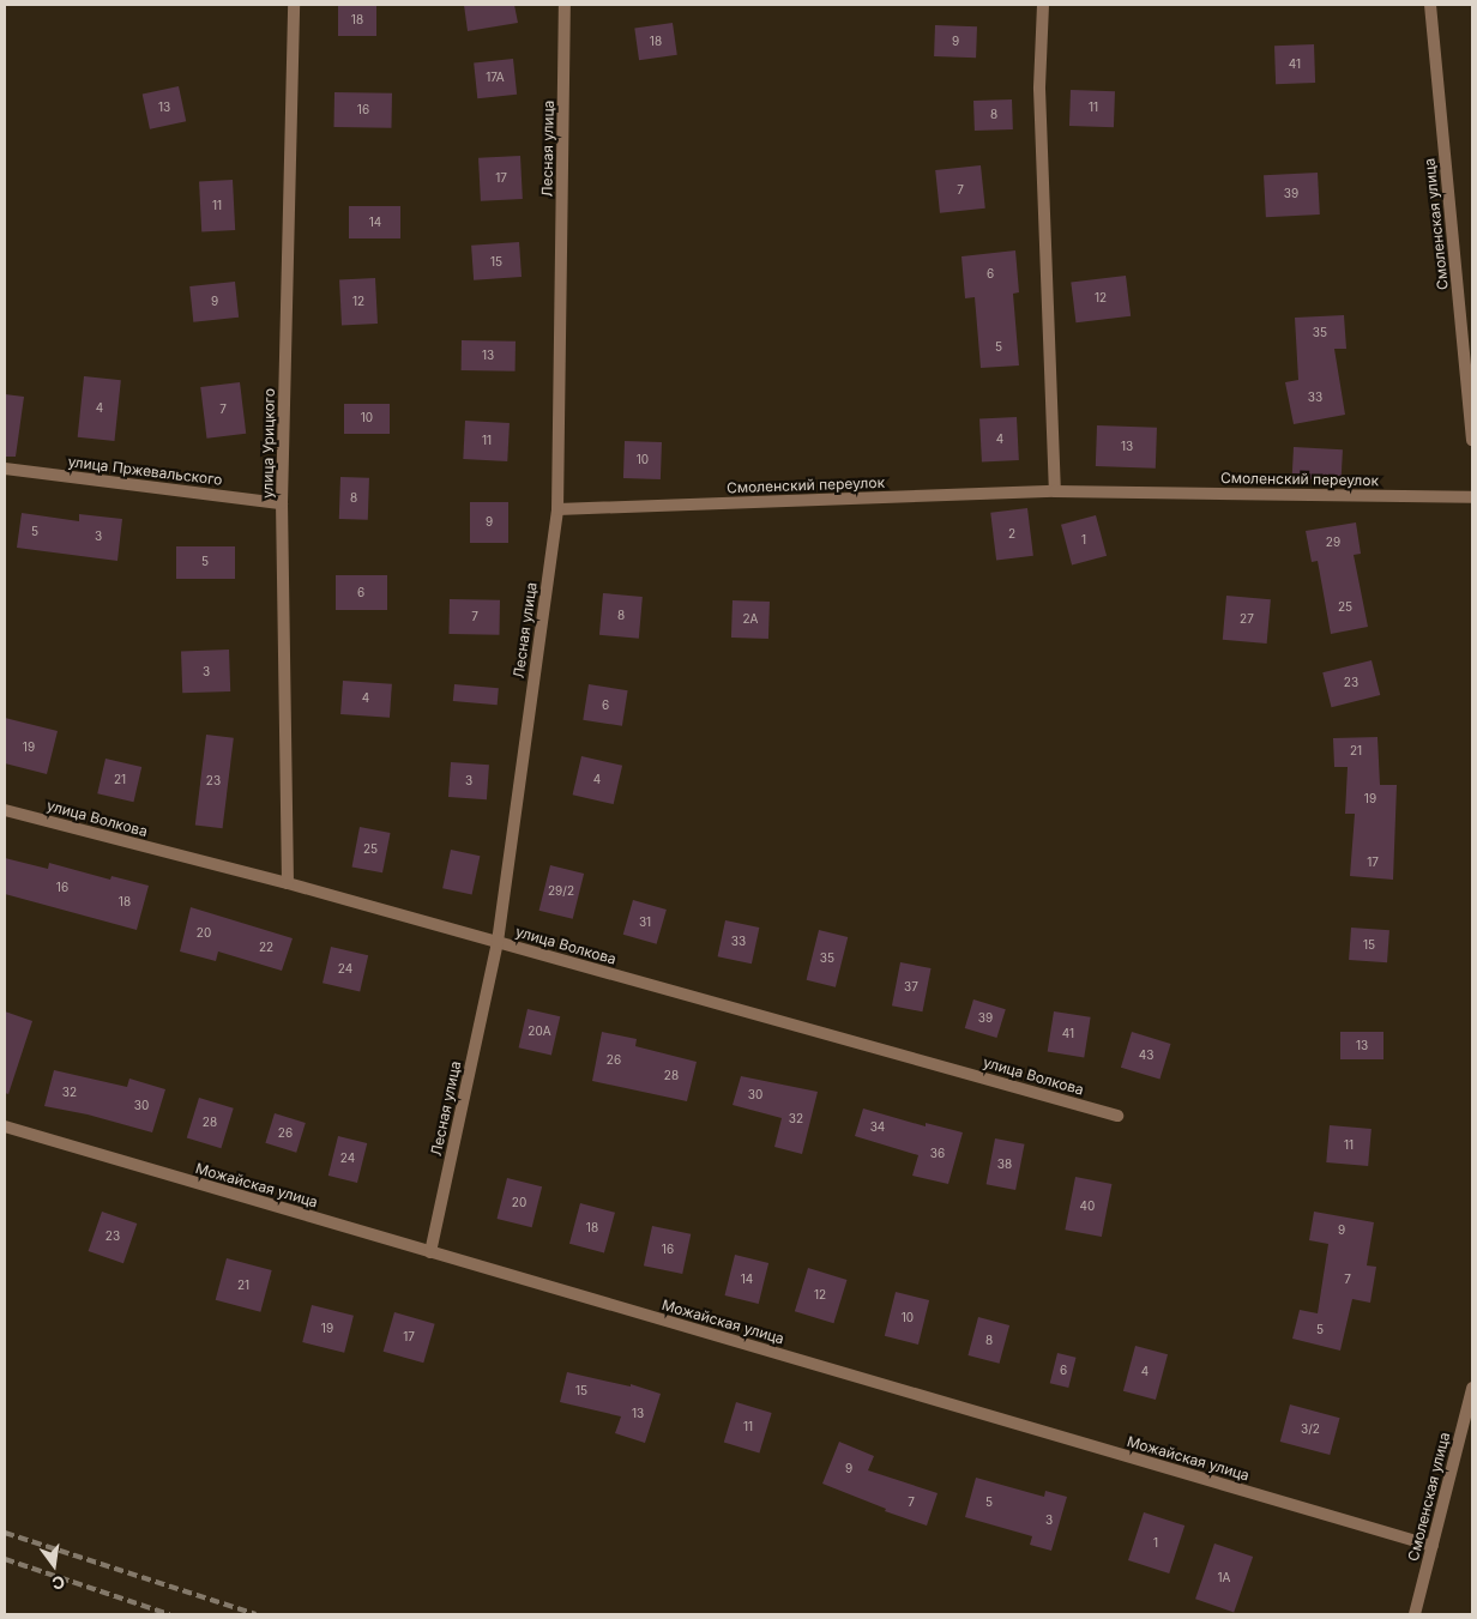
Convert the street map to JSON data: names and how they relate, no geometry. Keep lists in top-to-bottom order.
{
  "streets": {
    "street": [
      "Лесная улица",
      "Смоленская улица",
      "улица Урицкого",
      "улица Пржевальского",
      "Смоленский переулок",
      "улица Волкова",
      "Можайская улица"
    ]
  },
  "crossings": [
    ["Лесная улица", "Смоленский переулок"],
    ["Лесная улица", "улица Волкова"],
    ["Лесная улица", "Можайская улица"],
    ["Смоленская улица", "Можайская улица"],
    ["улица Урицкого", "улица Пржевальского"],
    ["улица Урицкого", "улица Волкова"]
  ],
  "house_numbers": [
    "18",
    "18",
    "9",
    "41",
    "17А",
    "13",
    "11",
    "16",
    "8",
    "17",
    "7",
    "39",
    "11",
    "14",
    "15",
    "6",
    "12",
    "9",
    "12",
    "35",
    "5",
    "13",
    "33",
    "4",
    "7",
    "10",
    "4",
    "11",
    "13",
    "10",
    "8",
    "9",
    "5",
    "2",
    "3",
    "1",
    "29",
    "5",
    "6",
    "25",
    "8",
    "7",
    "2А",
    "27",
    "3",
    "23",
    "4",
    "6",
    "19",
    "21",
    "21",
    "4",
    "23",
    "3",
    "19",
    "25",
    "17",
    "16",
    "29/2",
    "18",
    "31",
    "20",
    "33",
    "15",
    "22",
    "35",
    "24",
    "37",
    "39",
    "20А",
    "41",
    "13",
    "43",
    "26",
    "28",
    "32",
    "30",
    "30",
    "32",
    "28",
    "34",
    "26",
    "11",
    "36",
    "24",
    "38",
    "20",
    "40",
    "18",
    "9",
    "23",
    "16",
    "14",
    "7",
    "21",
    "12",
    "10",
    "19",
    "5",
    "17",
    "8",
    "6",
    "4",
    "15",
    "13",
    "11",
    "3/2",
    "9",
    "7",
    "5",
    "3",
    "1",
    "1А"
  ],
  "north": "bottom"
}
